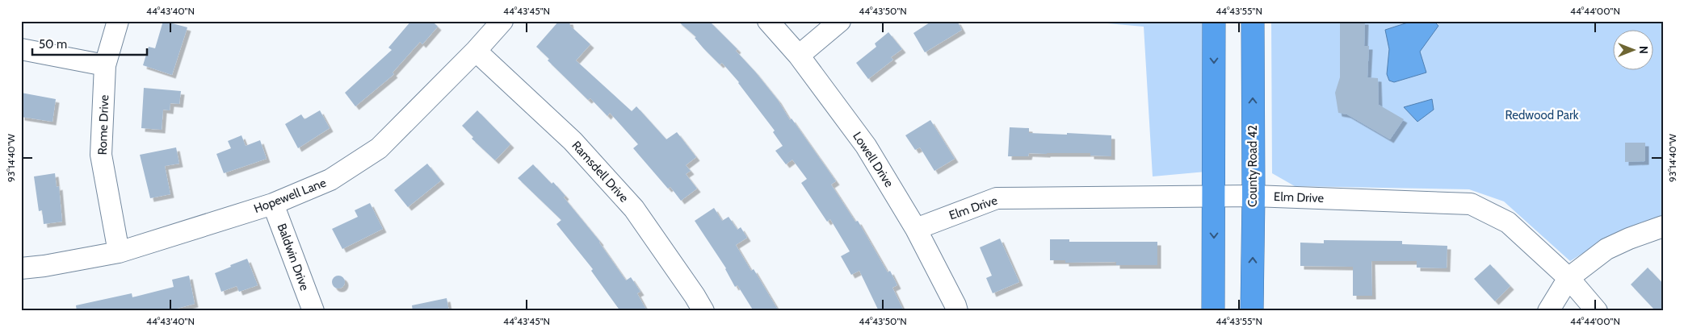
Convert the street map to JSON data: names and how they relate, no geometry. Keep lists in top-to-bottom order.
{
  "streets": {
    "highway": ["County Road 42"],
    "street": [
      "Rome Drive",
      "Lowell Drive",
      "Ramsdell Drive",
      "Hopewell Lane",
      "Elm Drive",
      "Baldwin Drive"
    ]
  },
  "crossings": [
    ["Rome Drive", "Hopewell Lane"],
    ["Lowell Drive", "Elm Drive"],
    ["County Road 42", "Elm Drive"],
    ["Ramsdell Drive", "Hopewell Lane"],
    ["Hopewell Lane", "Baldwin Drive"]
  ],
  "parks": ["Redwood Park"],
  "scale_bar": "50 m",
  "north": "right",
  "coordinates": [
    "44°43'40\"N",
    "44°43'45\"N",
    "44°43'50\"N",
    "44°43'55\"N",
    "44°44'00\"N",
    "93°14'40\"W"
  ]
}
